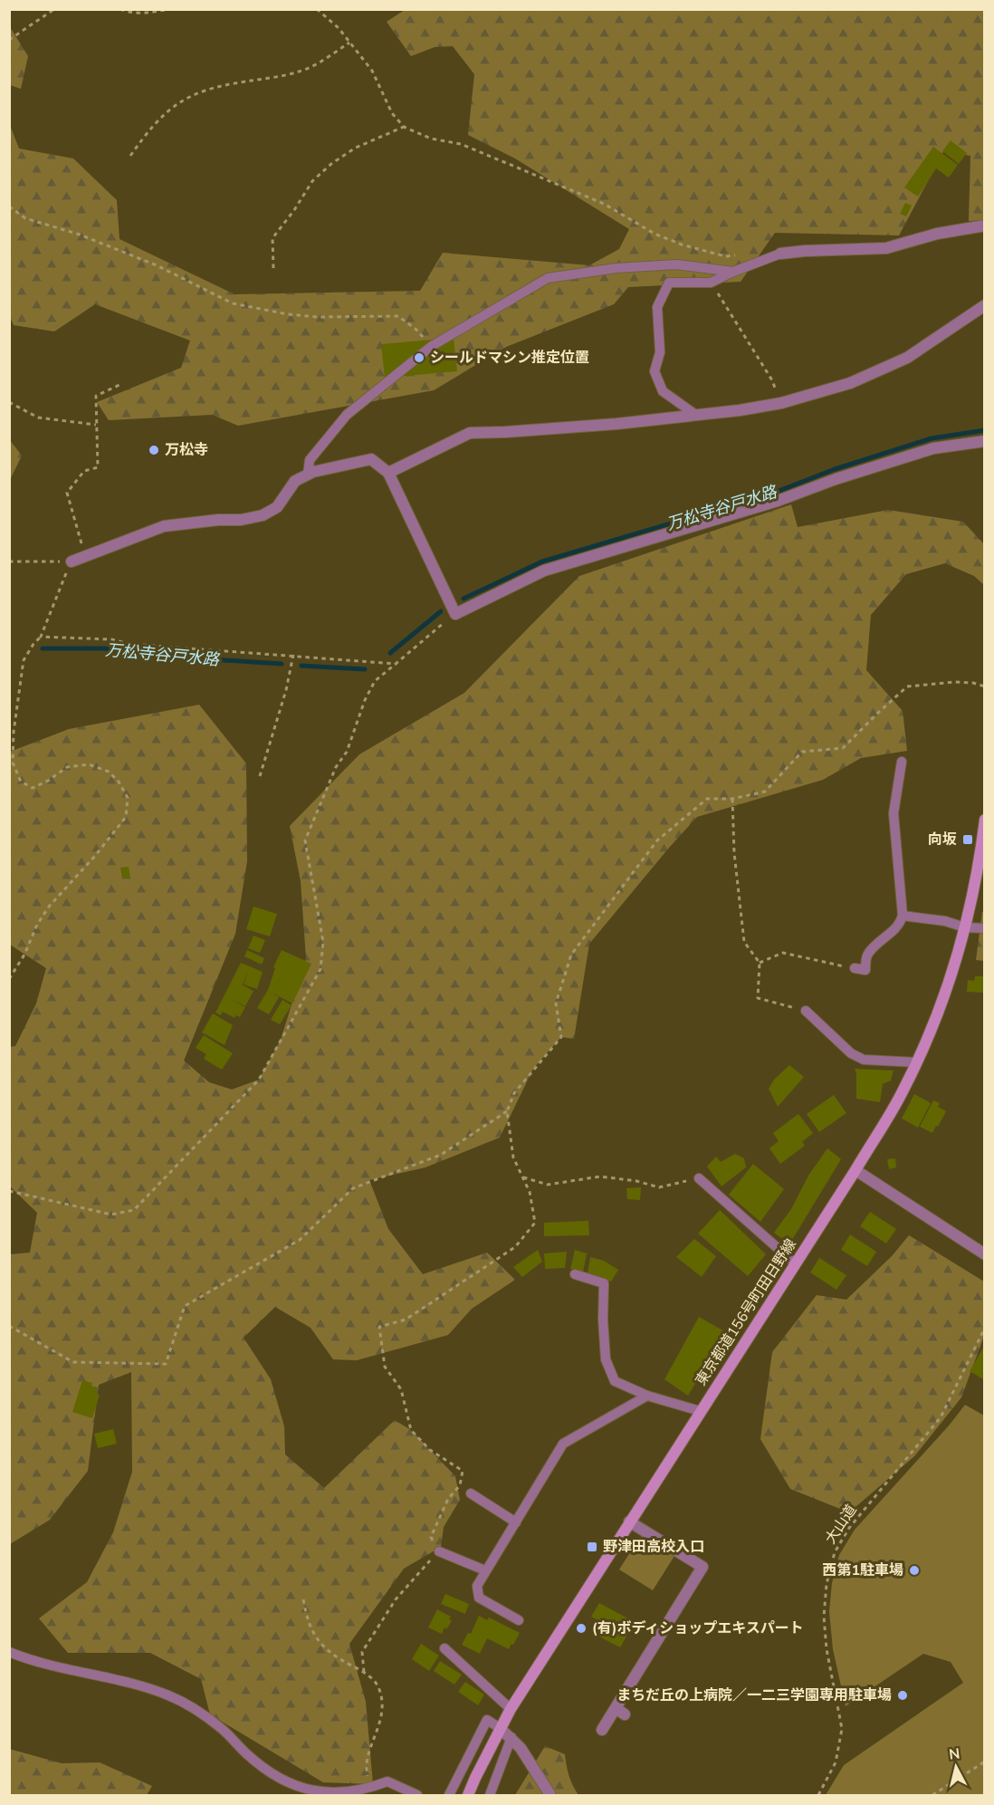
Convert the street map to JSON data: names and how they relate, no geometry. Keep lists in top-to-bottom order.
{
  "streets": {
    "main road": ["東京都道156号町田日野線"],
    "path": ["大山道"]
  },
  "water": ["万松寺谷戸水路"],
  "places": {
    "other": [
      "シールドマシン推定位置",
      "万松寺",
      "西第1駐車場",
      "(有)ボディショップエキスパート",
      "まちだ丘の上病院／一二三学園専用駐車場"
    ],
    "transit": ["向坂", "野津田高校入口"]
  },
  "north": "top"
}
